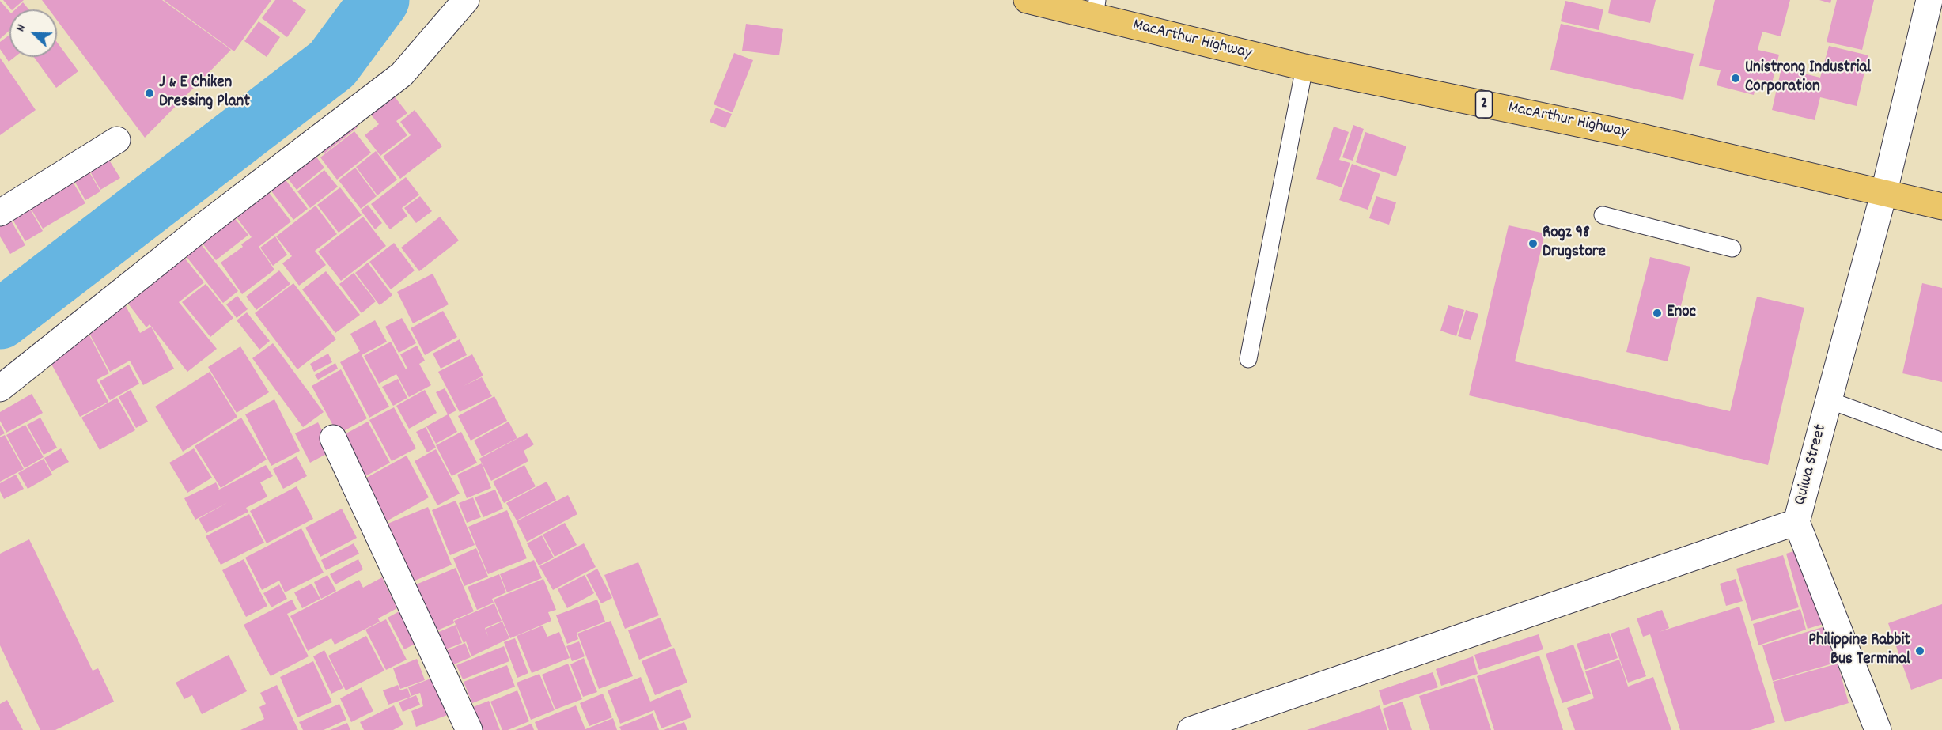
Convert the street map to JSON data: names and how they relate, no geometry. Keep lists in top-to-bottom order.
{
  "streets": {
    "highway": ["MacArthur Highway", "2"],
    "street": ["Quiwa Street"]
  },
  "crossings": [
    ["MacArthur Highway", "Quiwa Street"]
  ],
  "places": [
    "Unistrong Industrial Corporation",
    "J & E Chiken Dressing Plant",
    "Rogz 98 Drugstore",
    "Enoc",
    "Philippine Rabbit Bus Terminal"
  ],
  "north": "top left"
}
